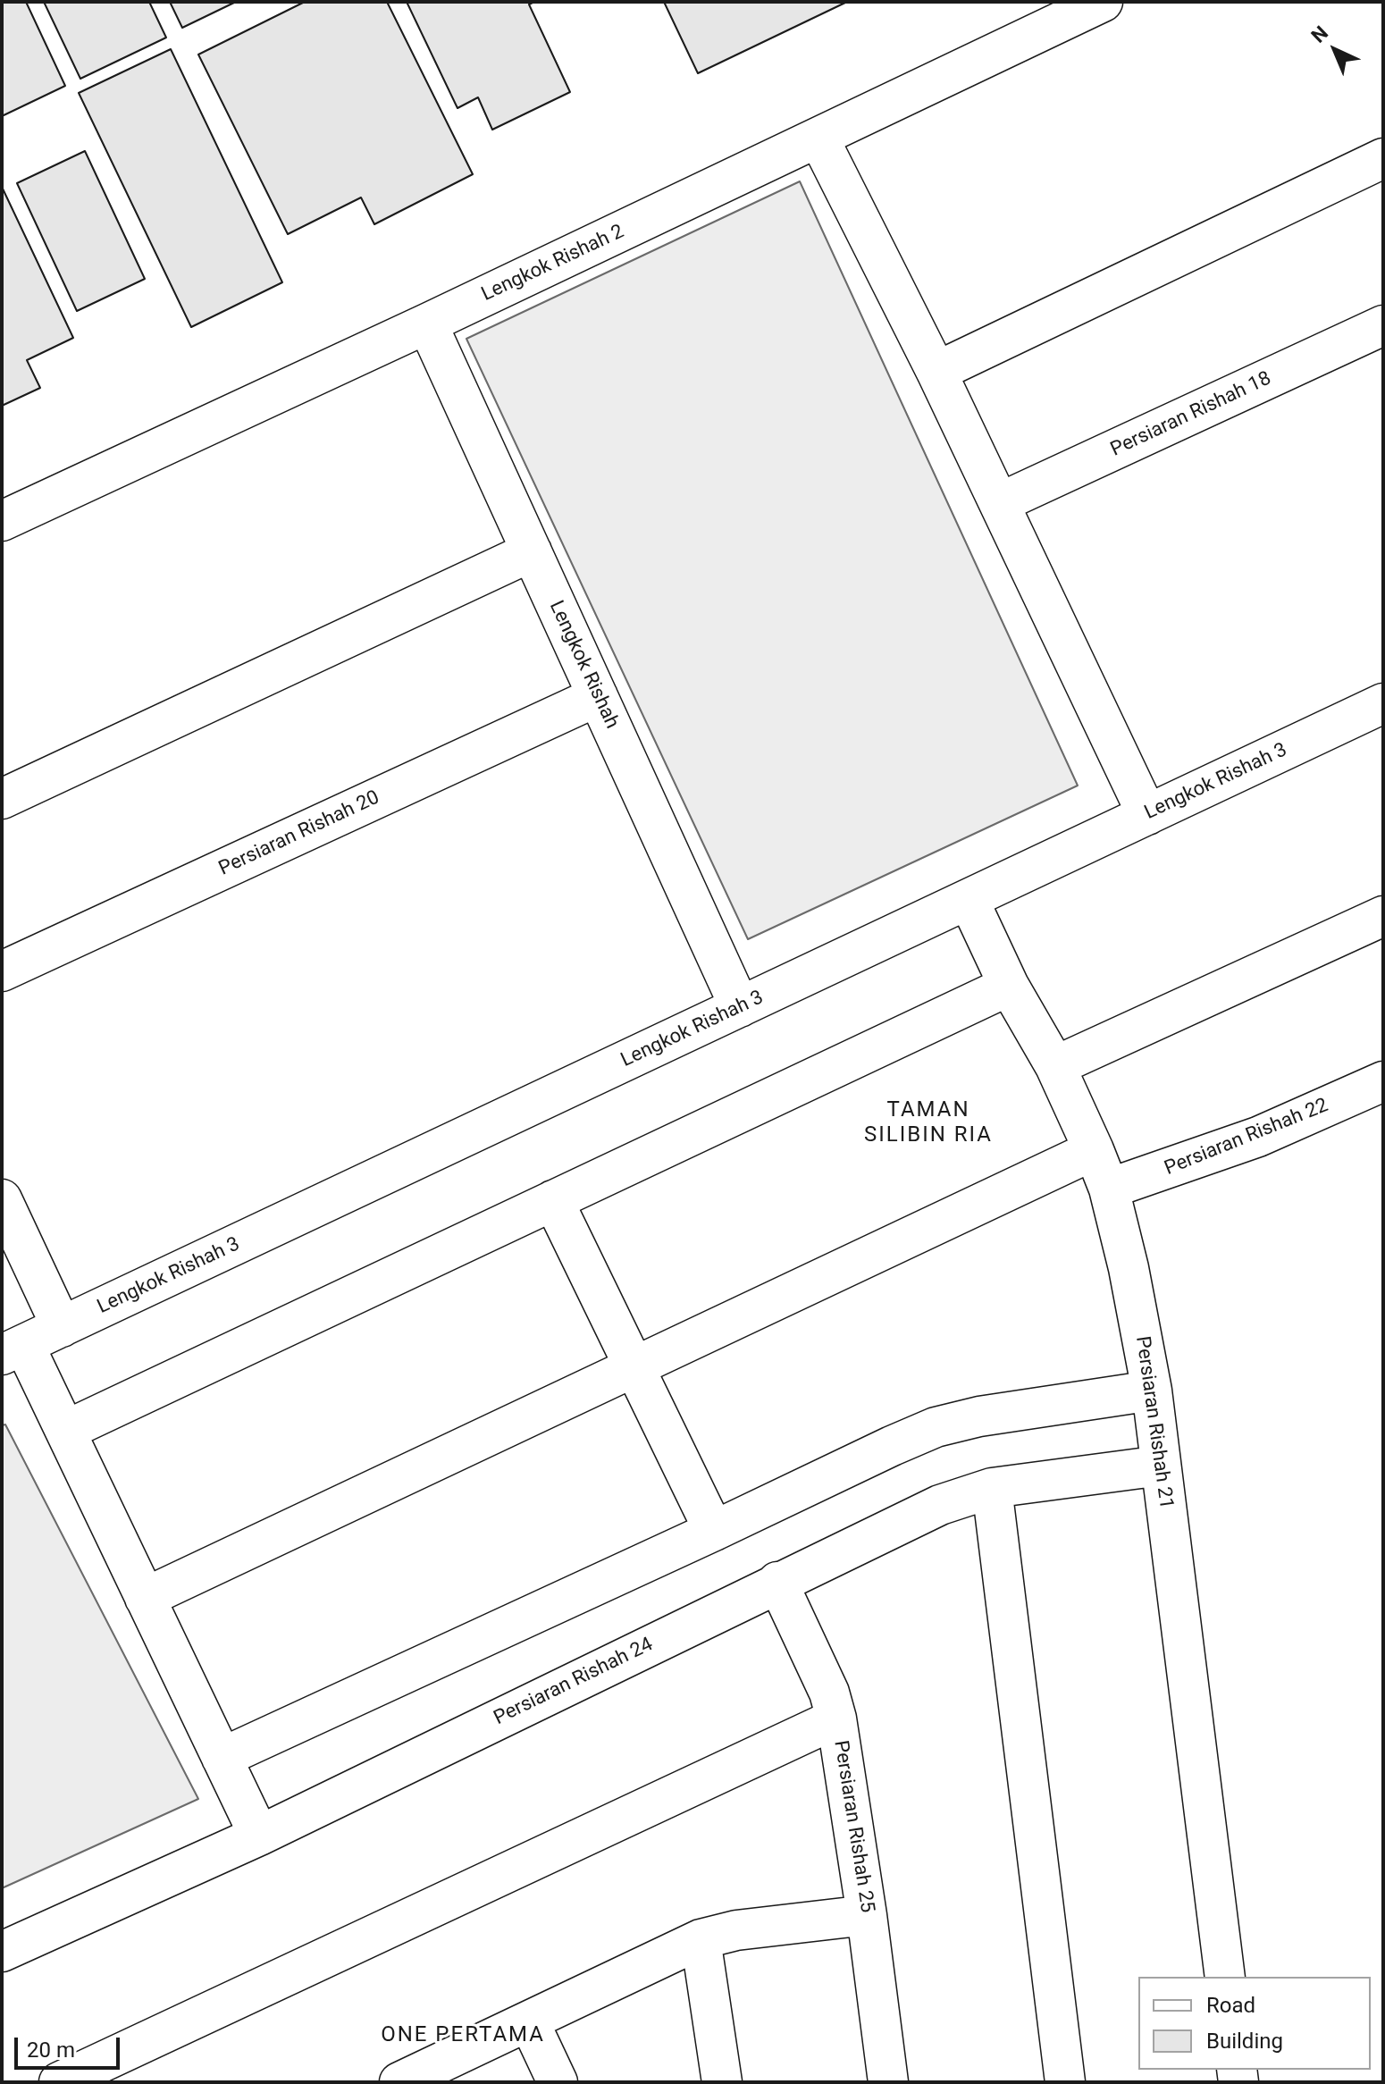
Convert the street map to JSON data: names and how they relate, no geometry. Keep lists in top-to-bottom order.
{
  "streets": {
    "street": [
      "Lengkok Rishah 2",
      "Persiaran Rishah 18",
      "Lengkok Rishah",
      "Lengkok Rishah 3",
      "Persiaran Rishah 20",
      "Persiaran Rishah 22",
      "Persiaran Rishah 21",
      "Persiaran Rishah 24",
      "Persiaran Rishah 25"
    ]
  },
  "crossings": [
    ["Lengkok Rishah 2", "Lengkok Rishah"],
    ["Lengkok Rishah", "Lengkok Rishah 3"],
    ["Lengkok Rishah", "Persiaran Rishah 20"],
    ["Lengkok Rishah 3", "Persiaran Rishah 21"],
    ["Persiaran Rishah 22", "Persiaran Rishah 21"],
    ["Persiaran Rishah 21", "Persiaran Rishah 24"],
    ["Persiaran Rishah 24", "Persiaran Rishah 25"]
  ],
  "districts": ["TAMAN SILIBIN RIA", "ONE PERTAMA"],
  "legend": ["Road", "Building"],
  "scale_bar": "20 m",
  "north": "top left"
}
